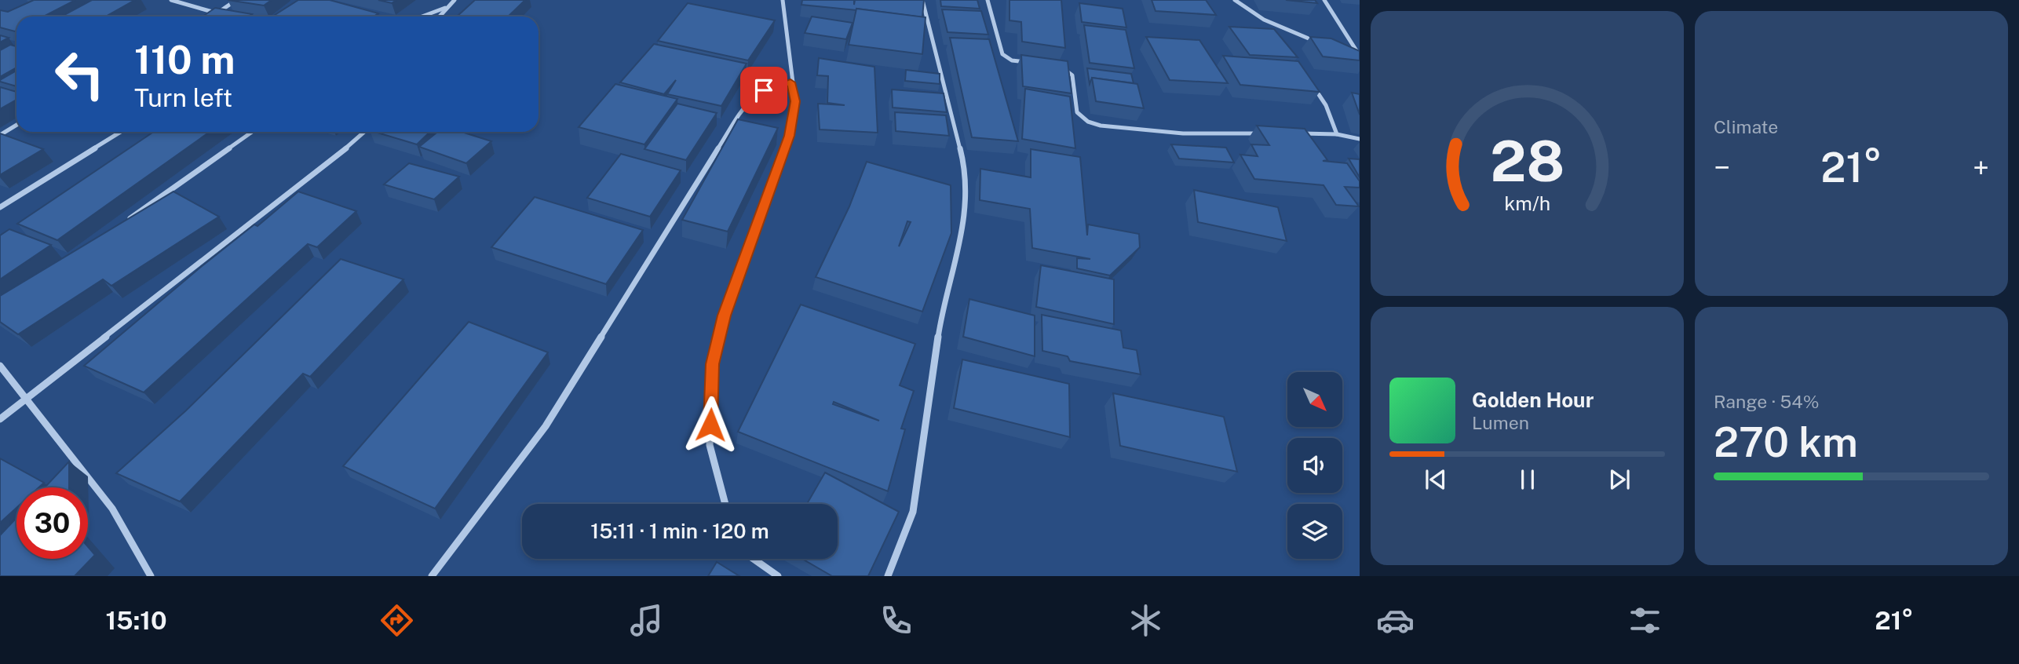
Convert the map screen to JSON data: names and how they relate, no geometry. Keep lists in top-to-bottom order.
{
  "north": "bottom right",
  "page": {
    "tile": [
      "Climate",
      ["Range · 54%", "270 km"]
    ],
    "turn": ["110 m", "Turn left"],
    "heat": ["−", "21°", "+"],
    "song": ["Golden Hour", "Lumen"],
    "limit": "30",
    "trip": "15:11 · 1 min · 120 m",
    "tabs": ["15:10", "21°"],
    "gauge": ["28", "km/h"]
  }
}
